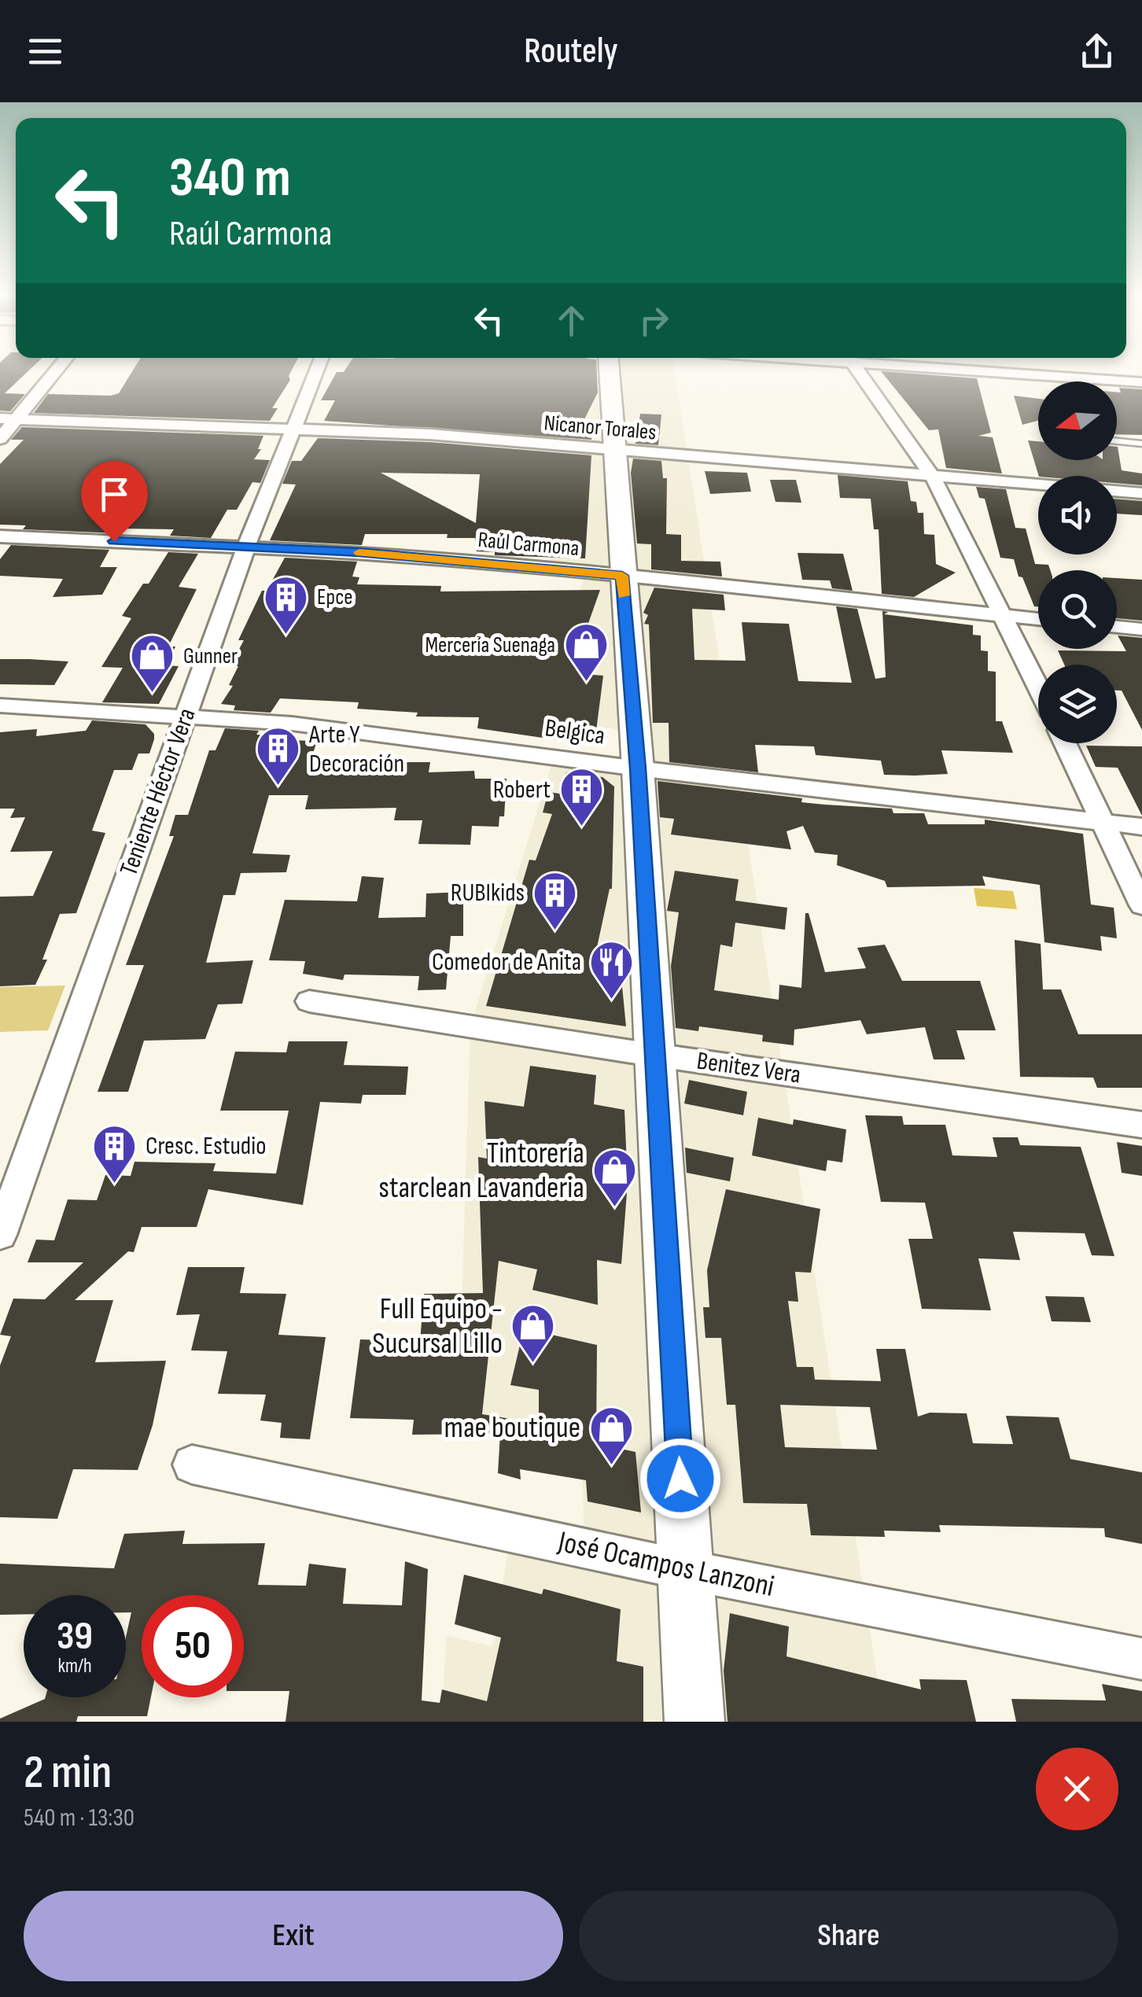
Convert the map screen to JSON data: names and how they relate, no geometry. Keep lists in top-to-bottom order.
{
  "streets": {
    "street": [
      "Nicanor Torales",
      "Raúl Carmona",
      "Belgica",
      "Teniente Héctor Vera",
      "Benitez Vera",
      "José Ocampos Lanzoni"
    ]
  },
  "crossings": [
    ["Nicanor Torales", "Teniente Héctor Vera"],
    ["Raúl Carmona", "Teniente Héctor Vera"],
    ["Belgica", "Teniente Héctor Vera"]
  ],
  "places": {
    "building": [
      "Epce",
      "Arte Y Decoración",
      "Robert",
      "RUBIkids",
      "Cresc. Estudio"
    ],
    "shop": [
      "Mercería Suenaga",
      "Gunner",
      "Tintorería starclean Lavanderia",
      "Full Equipo - Sucursal Lillo",
      "mae boutique"
    ],
    "restaurant": ["Comedor de Anita"]
  },
  "north": "left",
  "page": {
    "header": "Routely",
    "turn": ["340 m", "Raúl Carmona"],
    "speed": "39 km/h",
    "limit": "50",
    "heading": ["2 min", "540 m · 13:30"],
    "buttons": ["Exit", "Share"]
  }
}
